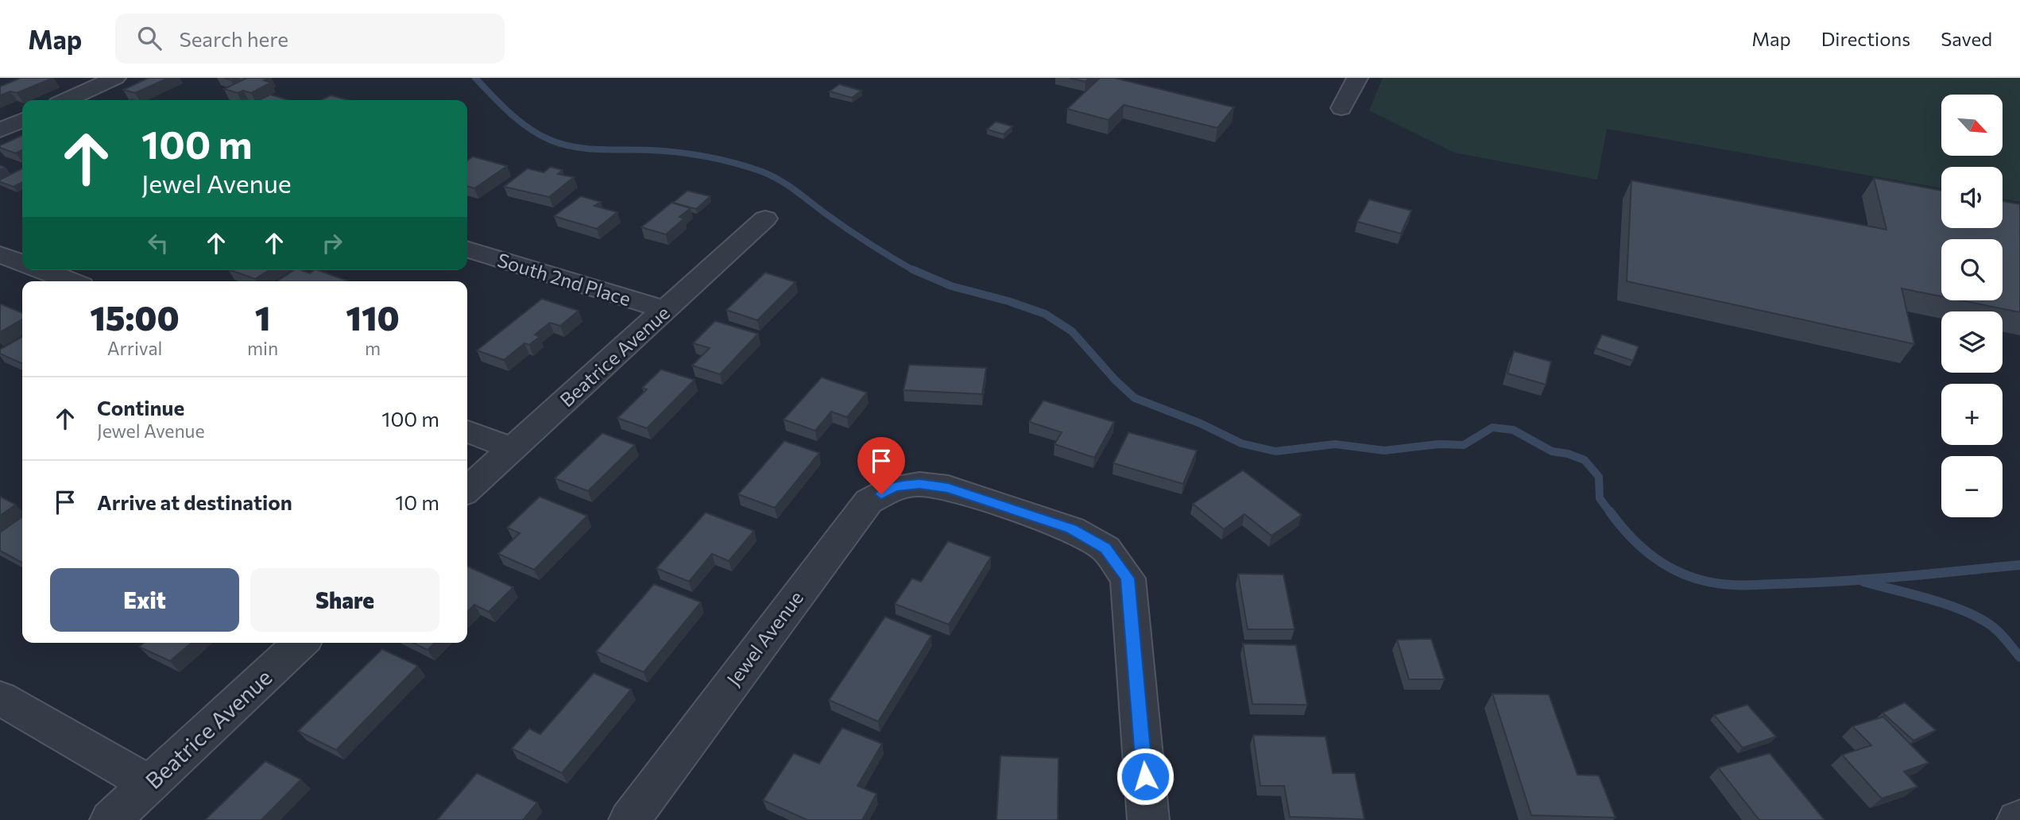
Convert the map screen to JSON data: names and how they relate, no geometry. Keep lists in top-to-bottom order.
{
  "streets": {
    "street": ["South 2nd Place", "Beatrice Avenue", "Jewel Avenue"]
  },
  "crossings": [
    ["South 2nd Place", "Beatrice Avenue"]
  ],
  "north": "bottom right",
  "page": {
    "header": "Map",
    "search": "Search here",
    "nav": ["Map", "Directions", "Saved"],
    "map_buttons": ["+", "−"],
    "turn": ["100 m", "Jewel Avenue"],
    "eta": [
      "15:00",
      "Arrival",
      "1",
      "min",
      "110",
      "m"
    ],
    "list": [
      {
        "name": "Continue",
        "note": "Jewel Avenue",
        "value": "100 m"
      },
      {
        "name": "Arrive at destination",
        "value": "10 m"
      }
    ],
    "buttons": ["Exit", "Share"]
  }
}
